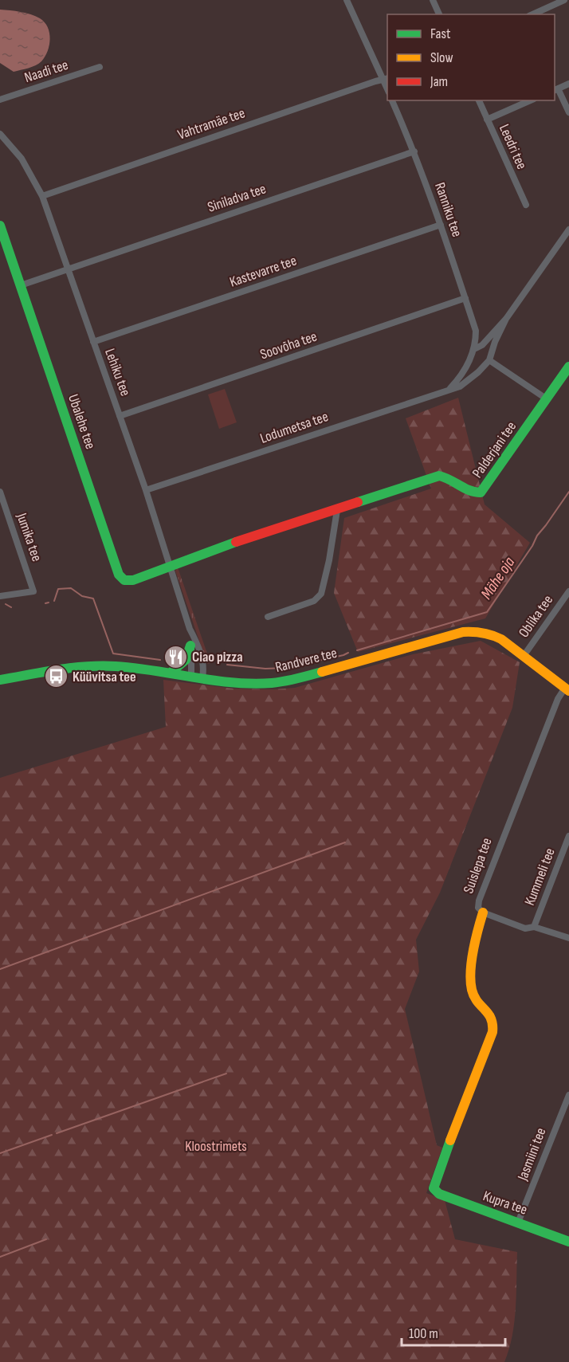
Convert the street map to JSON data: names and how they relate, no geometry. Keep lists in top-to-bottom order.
{
  "streets": {
    "street": [
      "Naadi tee",
      "Vahtramäe tee",
      "Leedri tee",
      "Siniladva tee",
      "Ranniku tee",
      "Kastevarre tee",
      "Soovõha tee",
      "Lehiku tee",
      "Ubalehe tee",
      "Lodumetsa tee",
      "Palderjani tee",
      "Jumika tee",
      "Oblika tee",
      "Randvere tee",
      "Suislepa tee",
      "Kummeli tee",
      "Jasmiini tee",
      "Kupra tee"
    ]
  },
  "crossings": [
    ["Vahtramäe tee", "Lehiku tee"],
    ["Siniladva tee", "Ranniku tee"],
    ["Siniladva tee", "Lehiku tee"],
    ["Siniladva tee", "Ubalehe tee"],
    ["Ranniku tee", "Kastevarre tee"],
    ["Ranniku tee", "Soovõha tee"],
    ["Ranniku tee", "Lodumetsa tee"],
    ["Kastevarre tee", "Lehiku tee"],
    ["Soovõha tee", "Lehiku tee"],
    ["Lehiku tee", "Ubalehe tee"],
    ["Lehiku tee", "Lodumetsa tee"],
    ["Lehiku tee", "Palderjani tee"],
    ["Lehiku tee", "Randvere tee"],
    ["Ubalehe tee", "Palderjani tee"],
    ["Oblika tee", "Randvere tee"],
    ["Randvere tee", "Suislepa tee"],
    ["Suislepa tee", "Kupra tee"],
    ["Jasmiini tee", "Kupra tee"]
  ],
  "water": ["Mähe oja"],
  "parks": ["Kloostrimets"],
  "places": {
    "restaurant": ["Ciao pizza"],
    "bus stop": ["Küüvitsa tee"]
  },
  "legend": ["Fast", "Slow", "Jam"],
  "scale_bar": "100 m"
}
